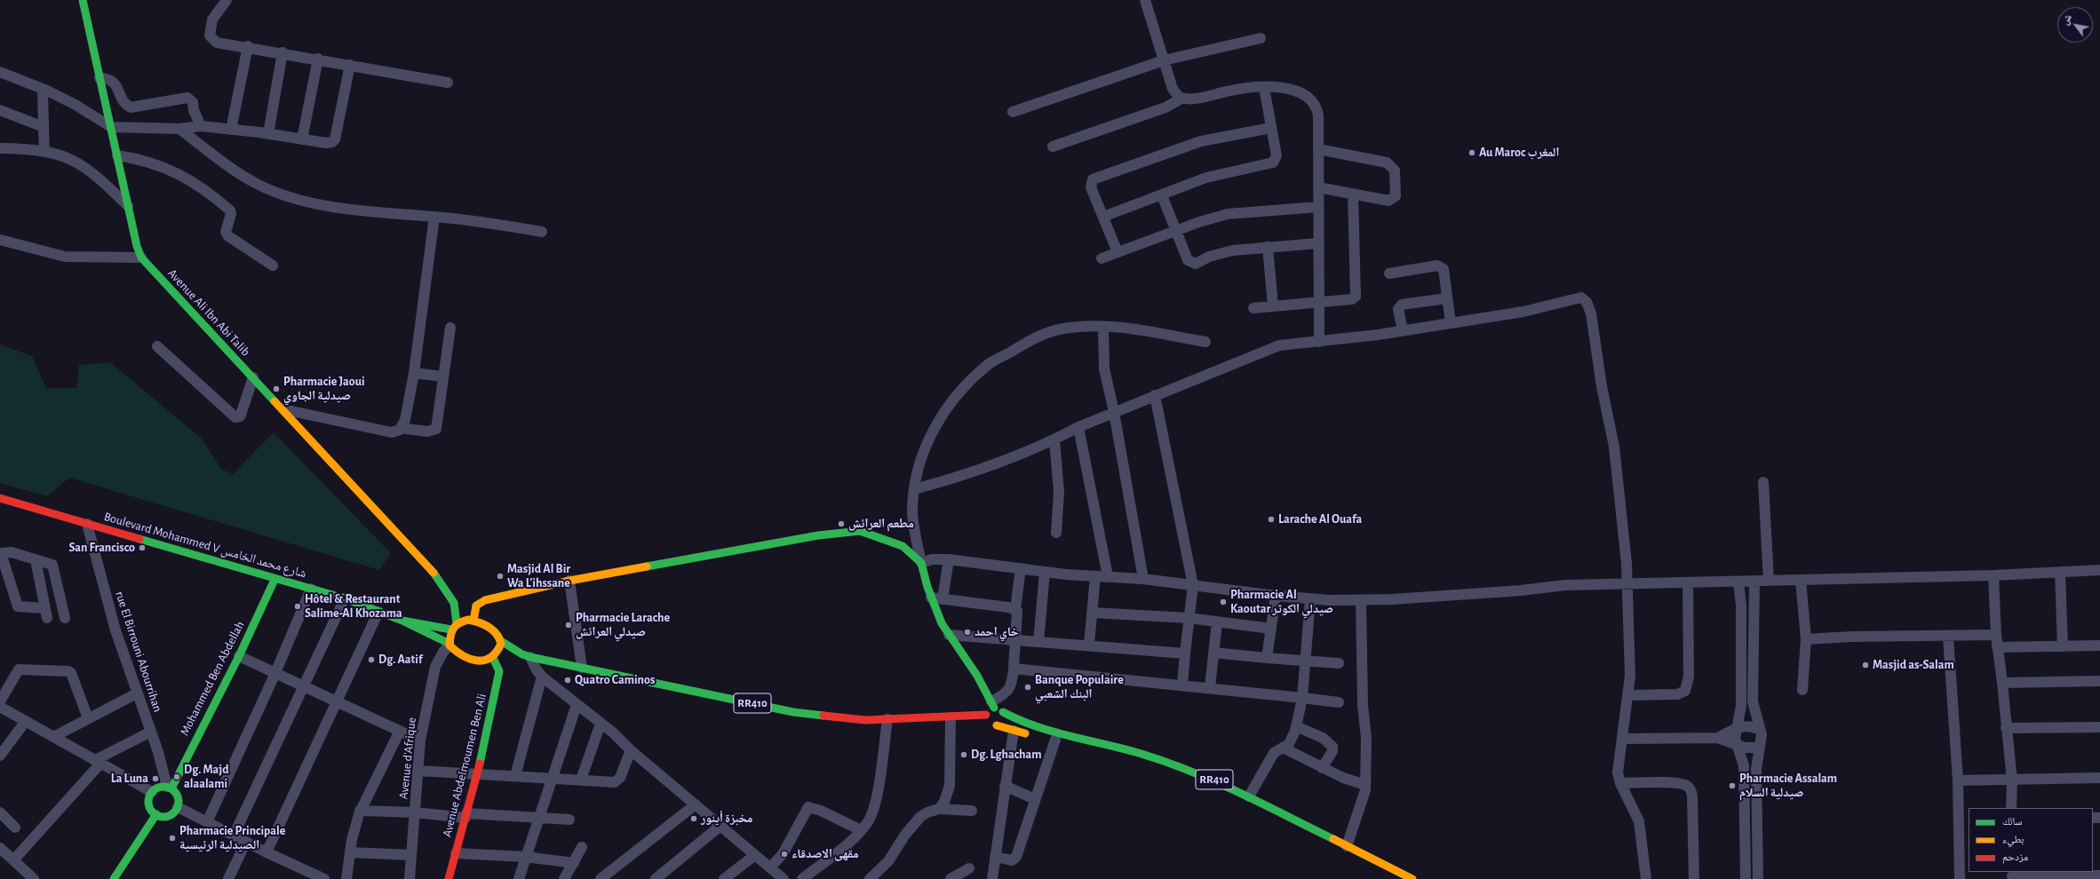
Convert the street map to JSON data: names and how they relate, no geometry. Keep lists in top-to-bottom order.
{
  "streets": {
    "main road": [
      "Avenue Ali Ibn Abi Talib",
      "Boulevard Mohammed V شارع محمد الخامس",
      "Mohammed Ben Abdellah",
      "RR410",
      "Avenue Abdelmoumen Ben Ali"
    ],
    "street": ["rue El Birrouni Abourrihan", "Avenue d'Afrique"]
  },
  "crossings": [
    ["Boulevard Mohammed V شارع محمد الخامس", "rue El Birrouni Abourrihan"],
    ["Boulevard Mohammed V شارع محمد الخامس", "Mohammed Ben Abdellah"],
    ["Boulevard Mohammed V شارع محمد الخامس", "RR410"],
    ["Boulevard Mohammed V شارع محمد الخامس", "Avenue d'Afrique"],
    ["Boulevard Mohammed V شارع محمد الخامس", "Avenue Abdelmoumen Ben Ali"],
    ["rue El Birrouni Abourrihan", "Mohammed Ben Abdellah"],
    ["RR410", "Avenue d'Afrique"],
    ["RR410", "Avenue Abdelmoumen Ben Ali"],
    ["Avenue d'Afrique", "Avenue Abdelmoumen Ben Ali"]
  ],
  "places": [
    "Au Maroc المغرب",
    "Pharmacie Jaoui صيدلية الجاوي",
    "Larache Al Ouafa",
    "مطعم العرائش",
    "San Francisco",
    "Masjid Al Bir Wa L'ihssane",
    "Pharmacie Al Kaoutar صيدلي الكوثر",
    "Hôtel & Restaurant Salime-Al Khozama",
    "Pharmacie Larache صيدلي العرائش",
    "خاي احمد",
    "Dg. Aatif",
    "Masjid as-Salam",
    "Quatro Caminos",
    "Banque Populaire البنك الشعبي",
    "Dg. Lghacham",
    "Dg. Majd alaalami",
    "La Luna",
    "Pharmacie Assalam صيدلية السلام",
    "مخبزة أينور",
    "Pharmacie Principale الصيدلية الرئيسية",
    "مقهى الاصدقاء"
  ],
  "legend": ["سالك", "بطيء", "مزدحم"],
  "north": "top left"
}
